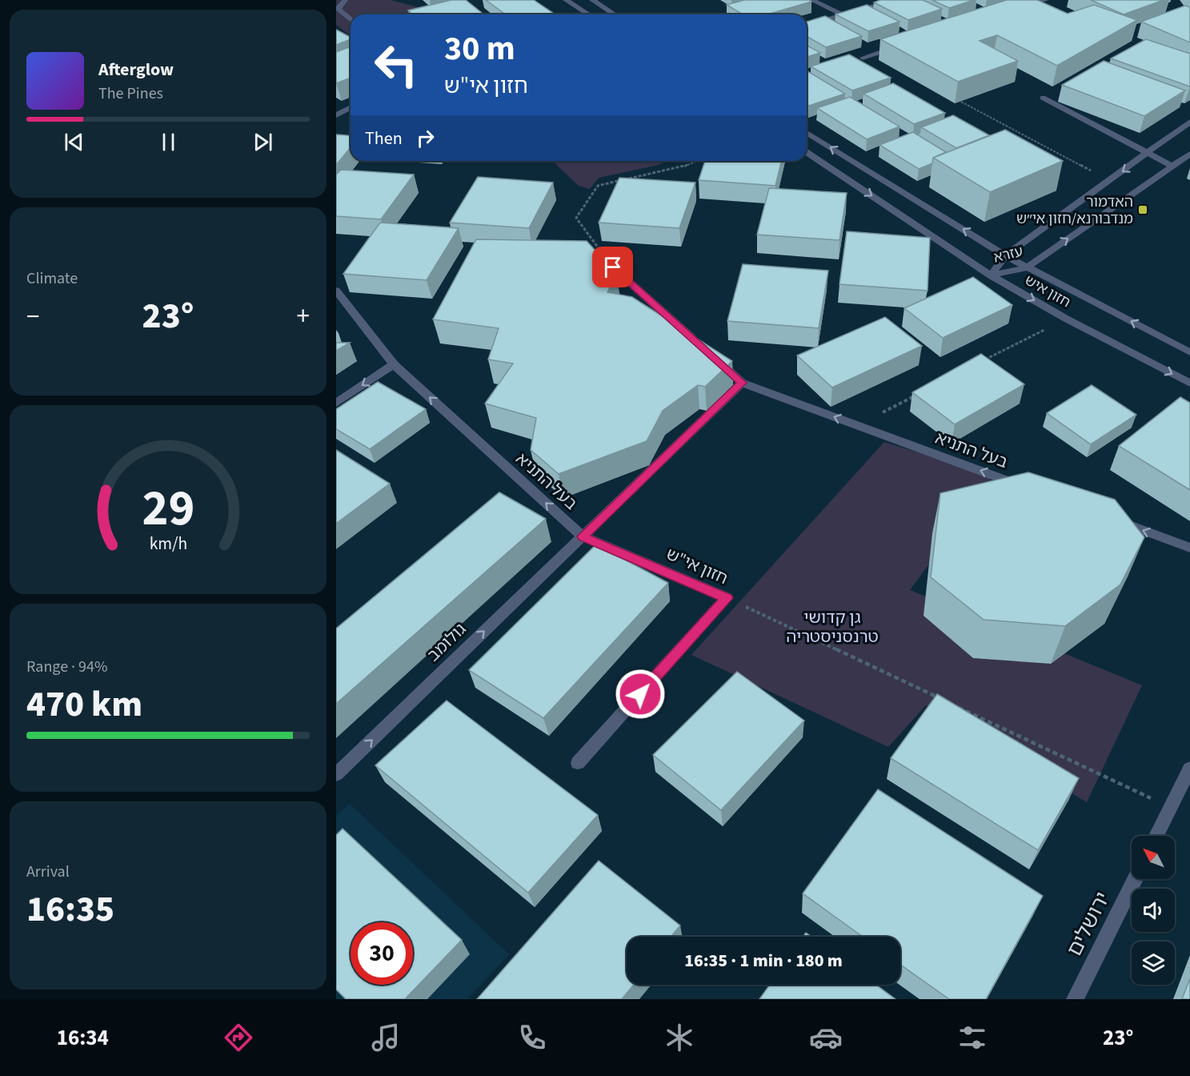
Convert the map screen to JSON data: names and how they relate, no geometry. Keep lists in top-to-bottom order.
{
  "streets": {
    "street": [
      "עזרא",
      "חזון איש",
      "בעל התניא",
      "חזון אי\"ש",
      "גולומב",
      "ירושלים"
    ]
  },
  "crossings": [
    ["עזרא", "חזון איש"],
    ["בעל התניא", "חזון אי\"ש"],
    ["בעל התניא", "גולומב"],
    ["חזון אי\"ש", "גולומב"]
  ],
  "one_way": ["בעל התניא", "גולומב"],
  "parks": ["גן קדושי טרנסניסטריה"],
  "places": {
    "transit": ["האדמור מנדבורנא/חזון אי״ש"]
  },
  "north": "top left",
  "page": {
    "turn": ["30 m", "חזון אי\"ש"],
    "song": ["Afterglow", "The Pines"],
    "then": "Then",
    "tile": [
      "Climate",
      ["Range · 94%", "470 km"],
      ["Arrival", "16:35"]
    ],
    "heat": ["−", "23°", "+"],
    "limit": "30",
    "trip": "16:35 · 1 min · 180 m",
    "tabs": ["16:34", "23°"],
    "gauge": ["29", "km/h"]
  }
}
